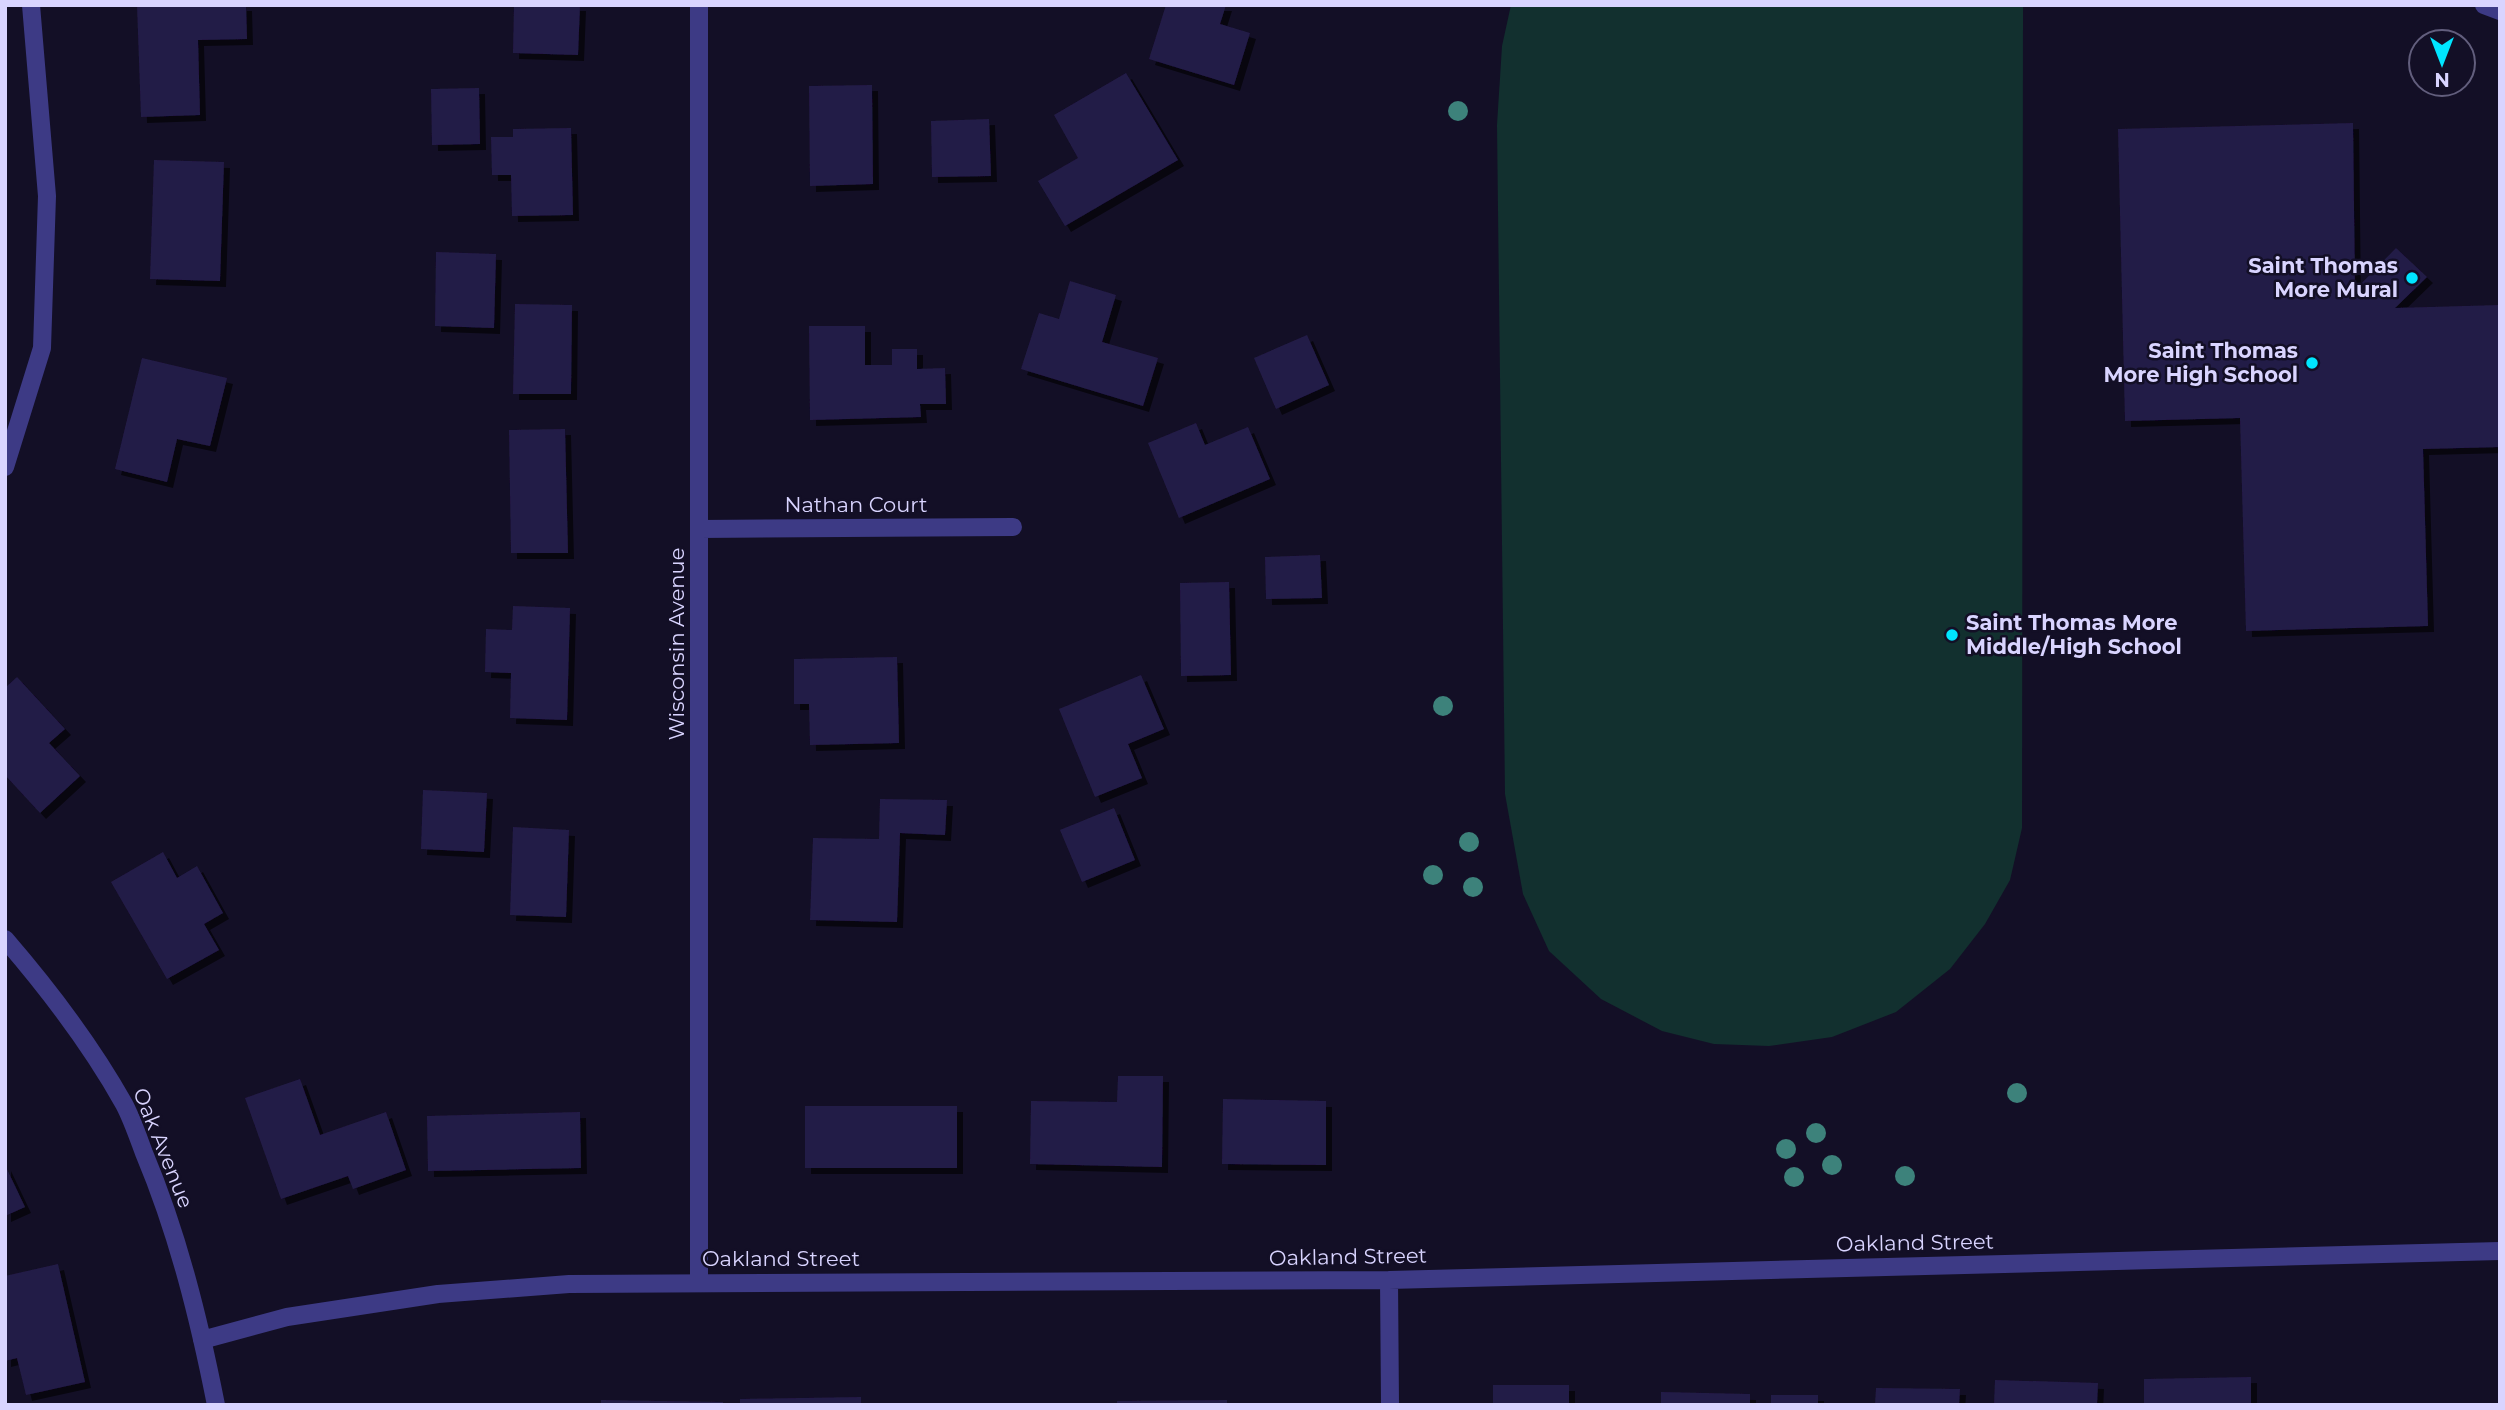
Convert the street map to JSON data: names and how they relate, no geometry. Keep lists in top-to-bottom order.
{
  "streets": {
    "street": [
      "Nathan Court",
      "Wisconsin Avenue",
      "Oak Avenue",
      "Oakland Street"
    ]
  },
  "crossings": [
    ["Nathan Court", "Wisconsin Avenue"],
    ["Wisconsin Avenue", "Oakland Street"],
    ["Oak Avenue", "Oakland Street"]
  ],
  "places": ["Saint Thomas More Mural", "Saint Thomas More High School", "Saint Thomas More Middle/High School"],
  "north": "bottom"
}
